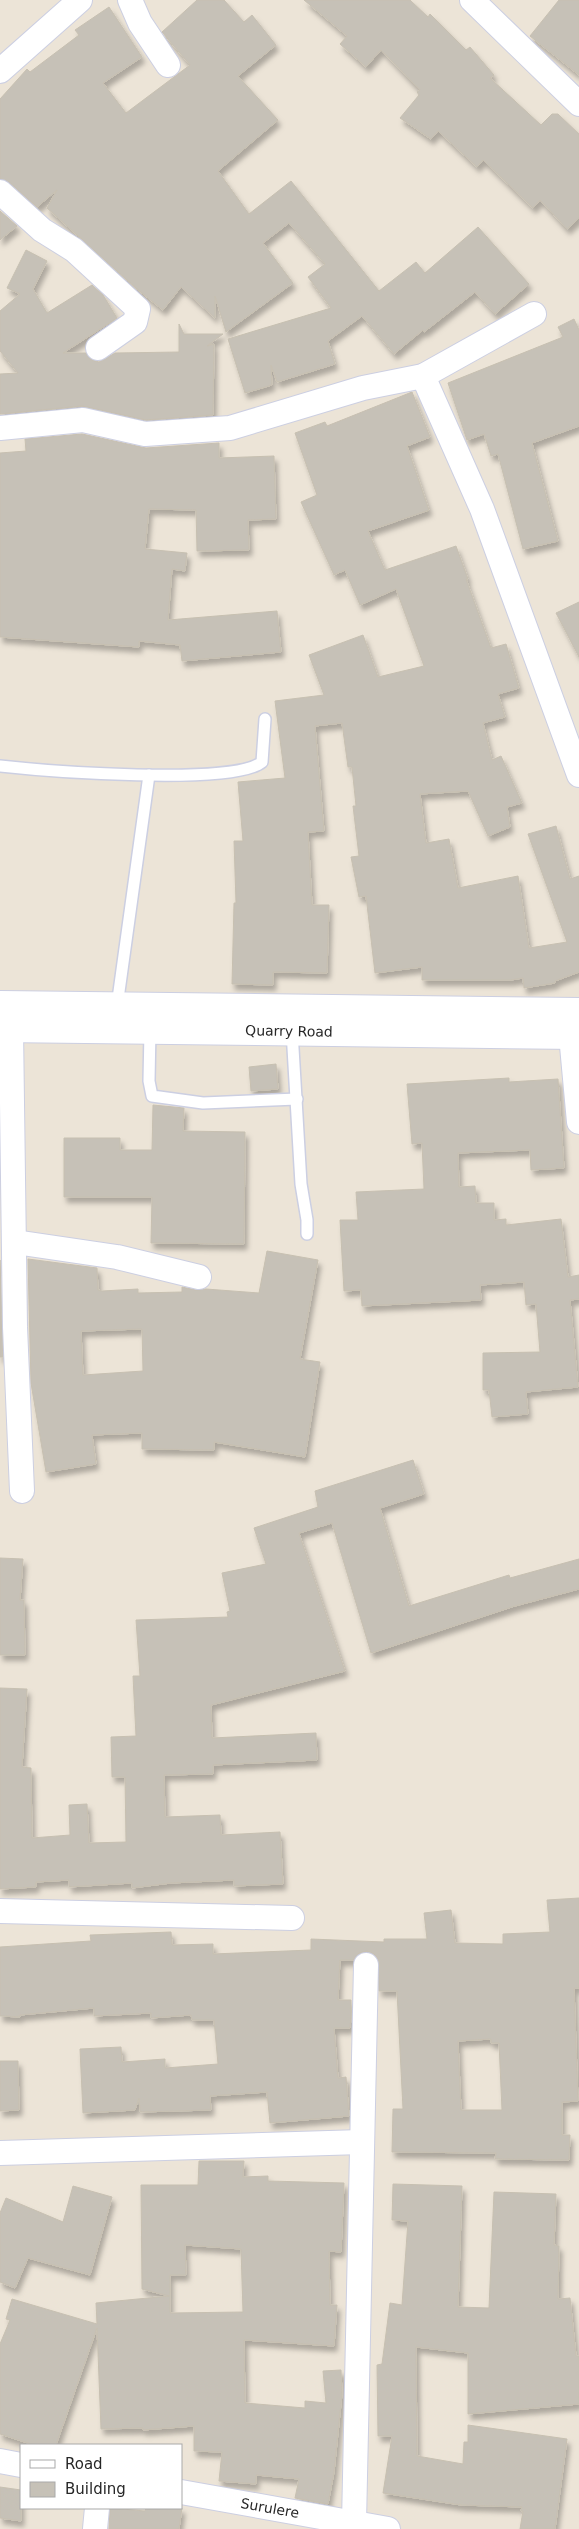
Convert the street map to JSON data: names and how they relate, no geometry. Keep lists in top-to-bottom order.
{
  "streets": {
    "main road": ["Quarry Road"],
    "street": ["Surulere"]
  },
  "legend": ["Road", "Building"]
}
